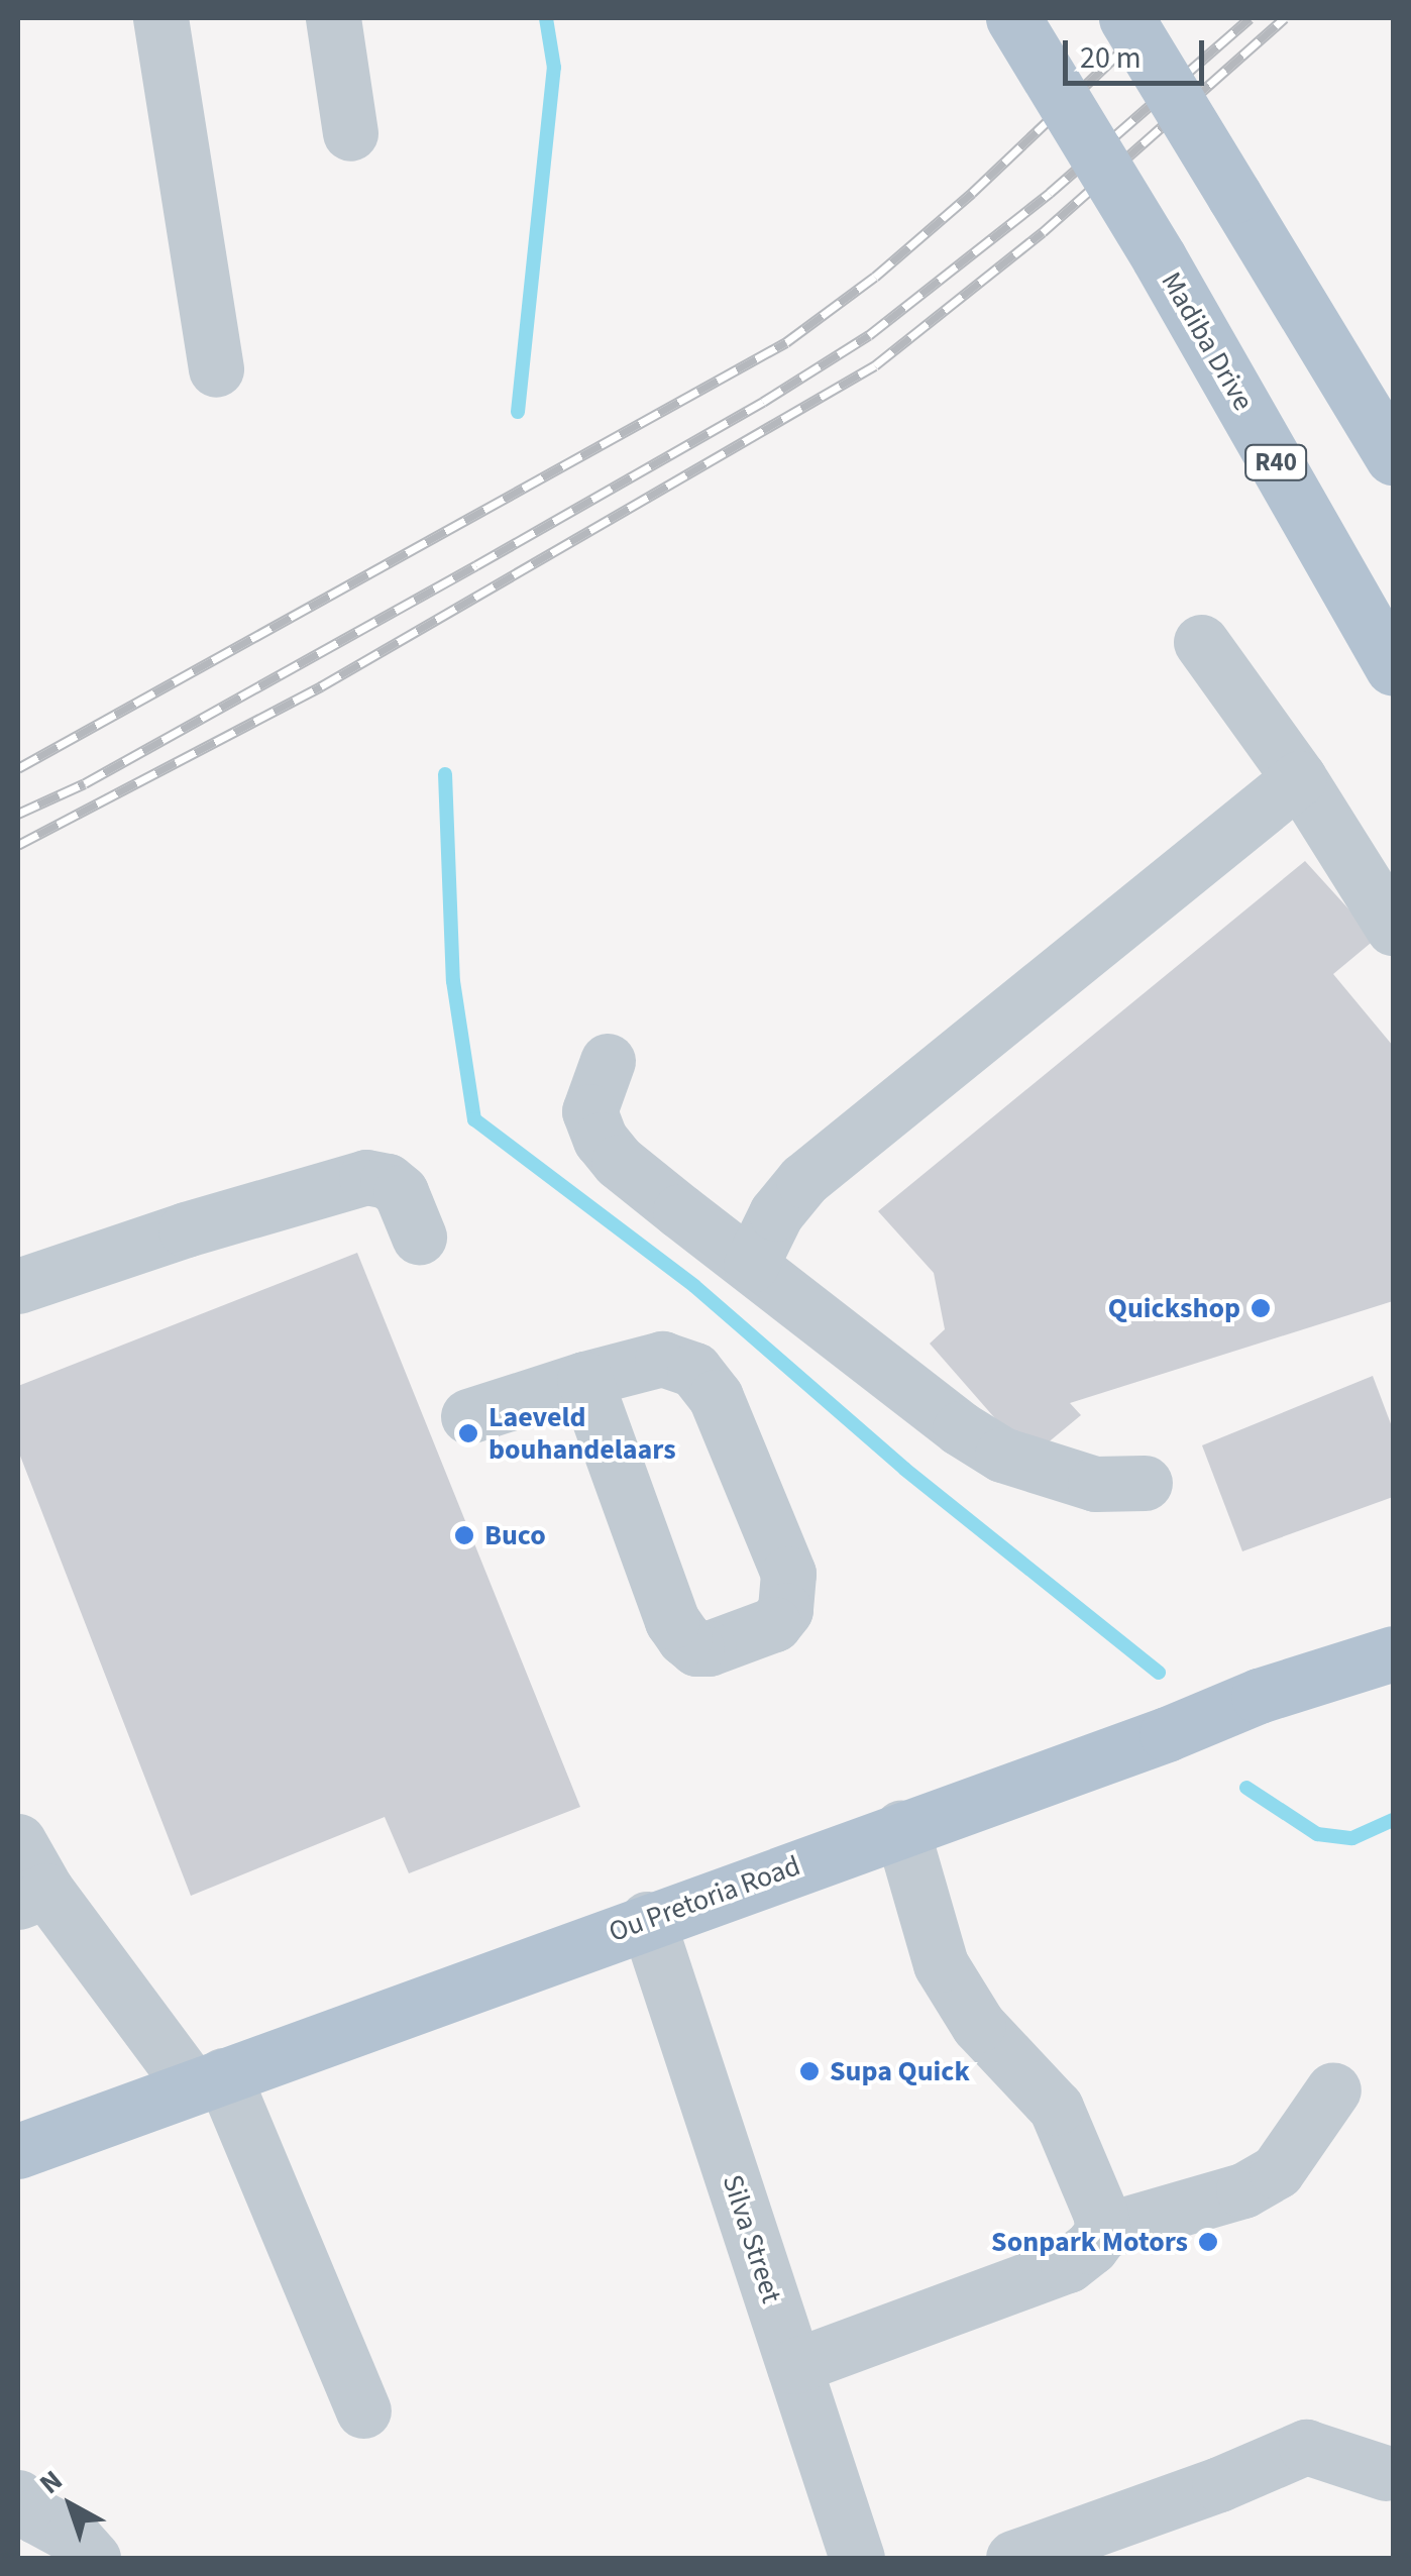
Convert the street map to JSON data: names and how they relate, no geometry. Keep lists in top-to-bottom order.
{
  "streets": {
    "main road": ["Madiba Drive", "R40", "Ou Pretoria Road"],
    "street": ["Silva Street"]
  },
  "crossings": [
    ["Ou Pretoria Road", "Silva Street"]
  ],
  "places": [
    "Quickshop",
    "Laeveld bouhandelaars",
    "Buco",
    "Supa Quick",
    "Sonpark Motors"
  ],
  "scale_bar": "20 m",
  "north": "top left"
}
